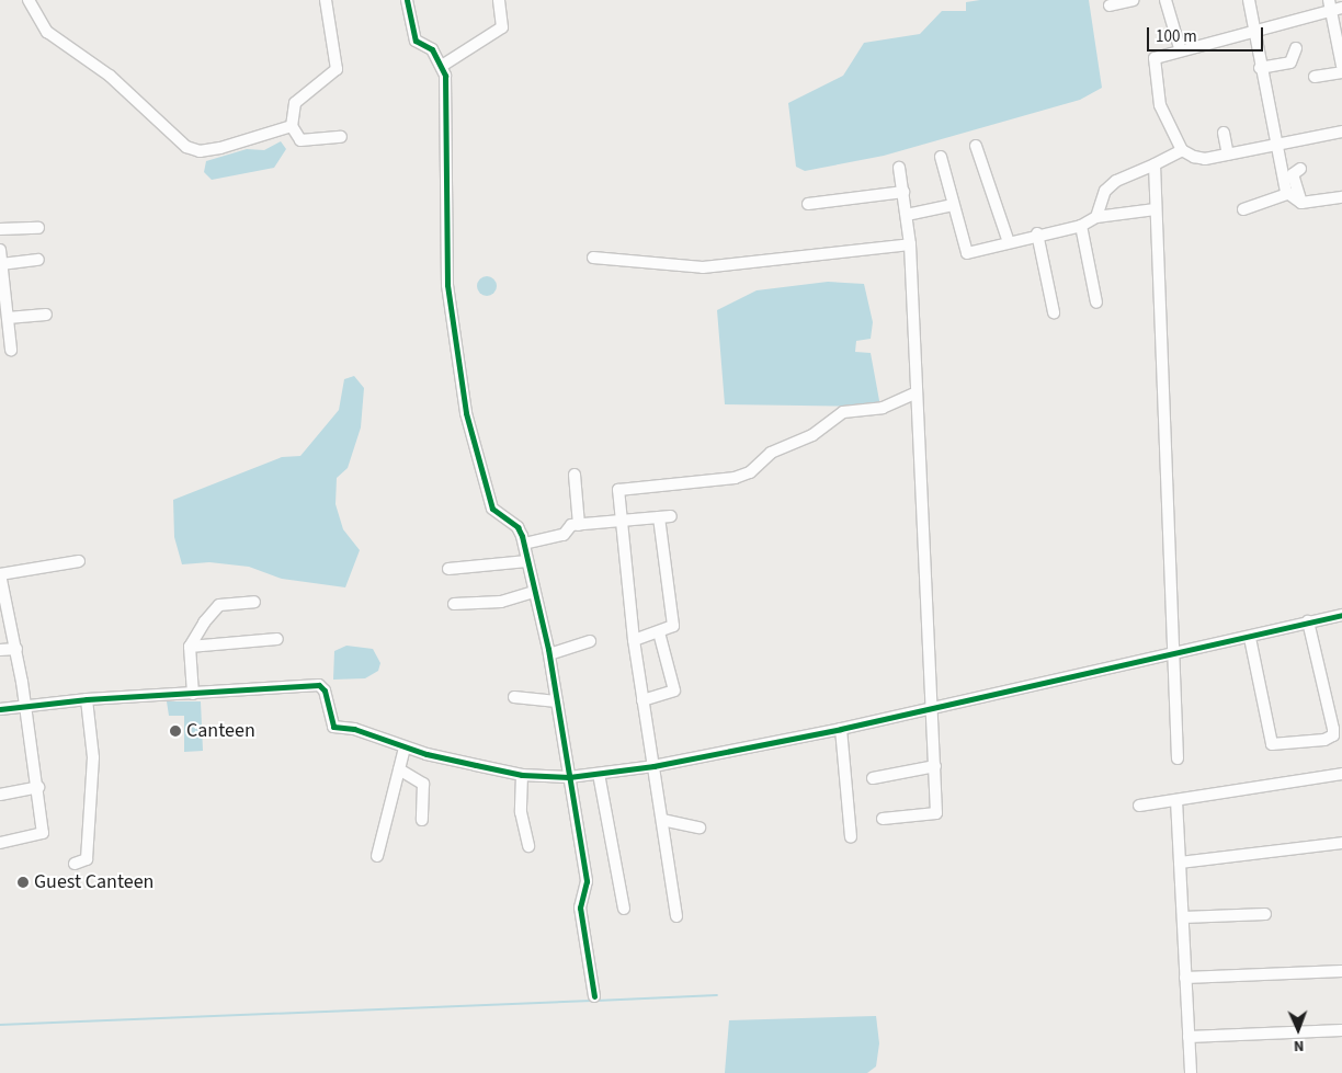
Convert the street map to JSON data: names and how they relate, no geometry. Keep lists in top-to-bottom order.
{
  "places": ["Canteen", "Guest Canteen"],
  "scale_bar": "100 m",
  "north": "bottom"
}
